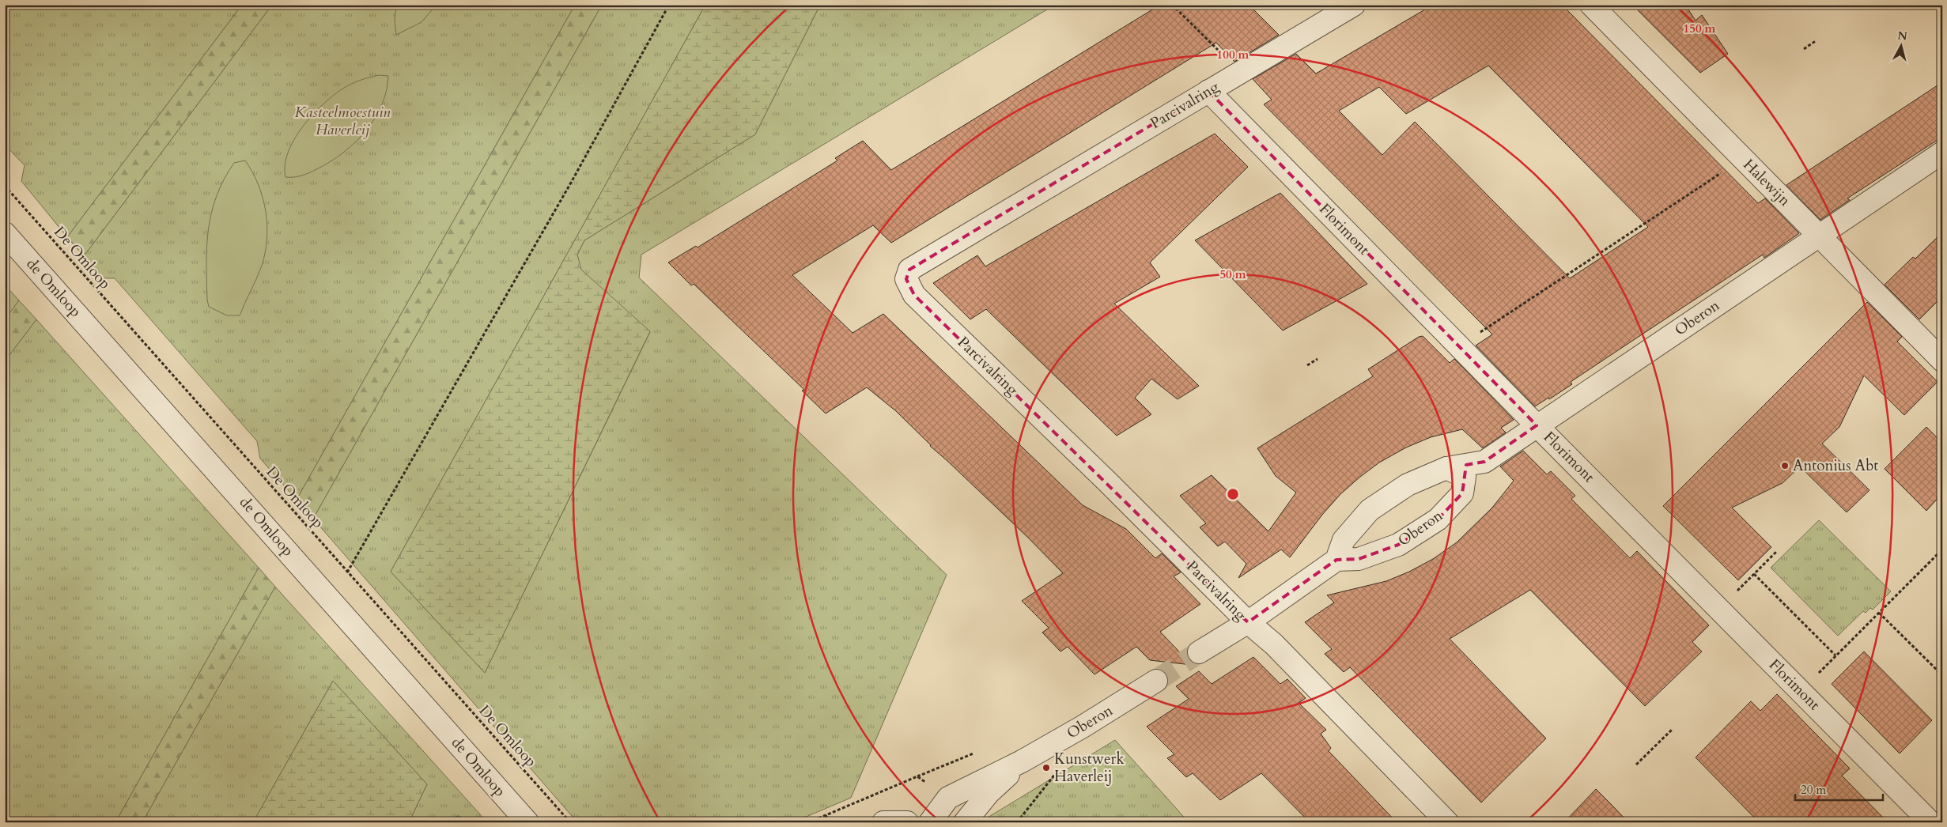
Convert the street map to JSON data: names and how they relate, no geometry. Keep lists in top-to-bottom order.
{
  "streets": {
    "street": [
      "Parcivalring",
      "Halewijn",
      "Florimont",
      "de Omloop",
      "Oberon"
    ],
    "path": ["De Omloop"]
  },
  "crossings": [
    ["Parcivalring", "Florimont"],
    ["Halewijn", "Oberon"],
    ["Florimont", "Oberon"]
  ],
  "parks": ["Kasteelmoestuin Haverleij"],
  "places": ["Antonius Abt", "Kunstwerk Haverleij"],
  "scale_bar": "20 m",
  "north": "top",
  "rings": ["150 m", "100 m", "50 m"]
}
